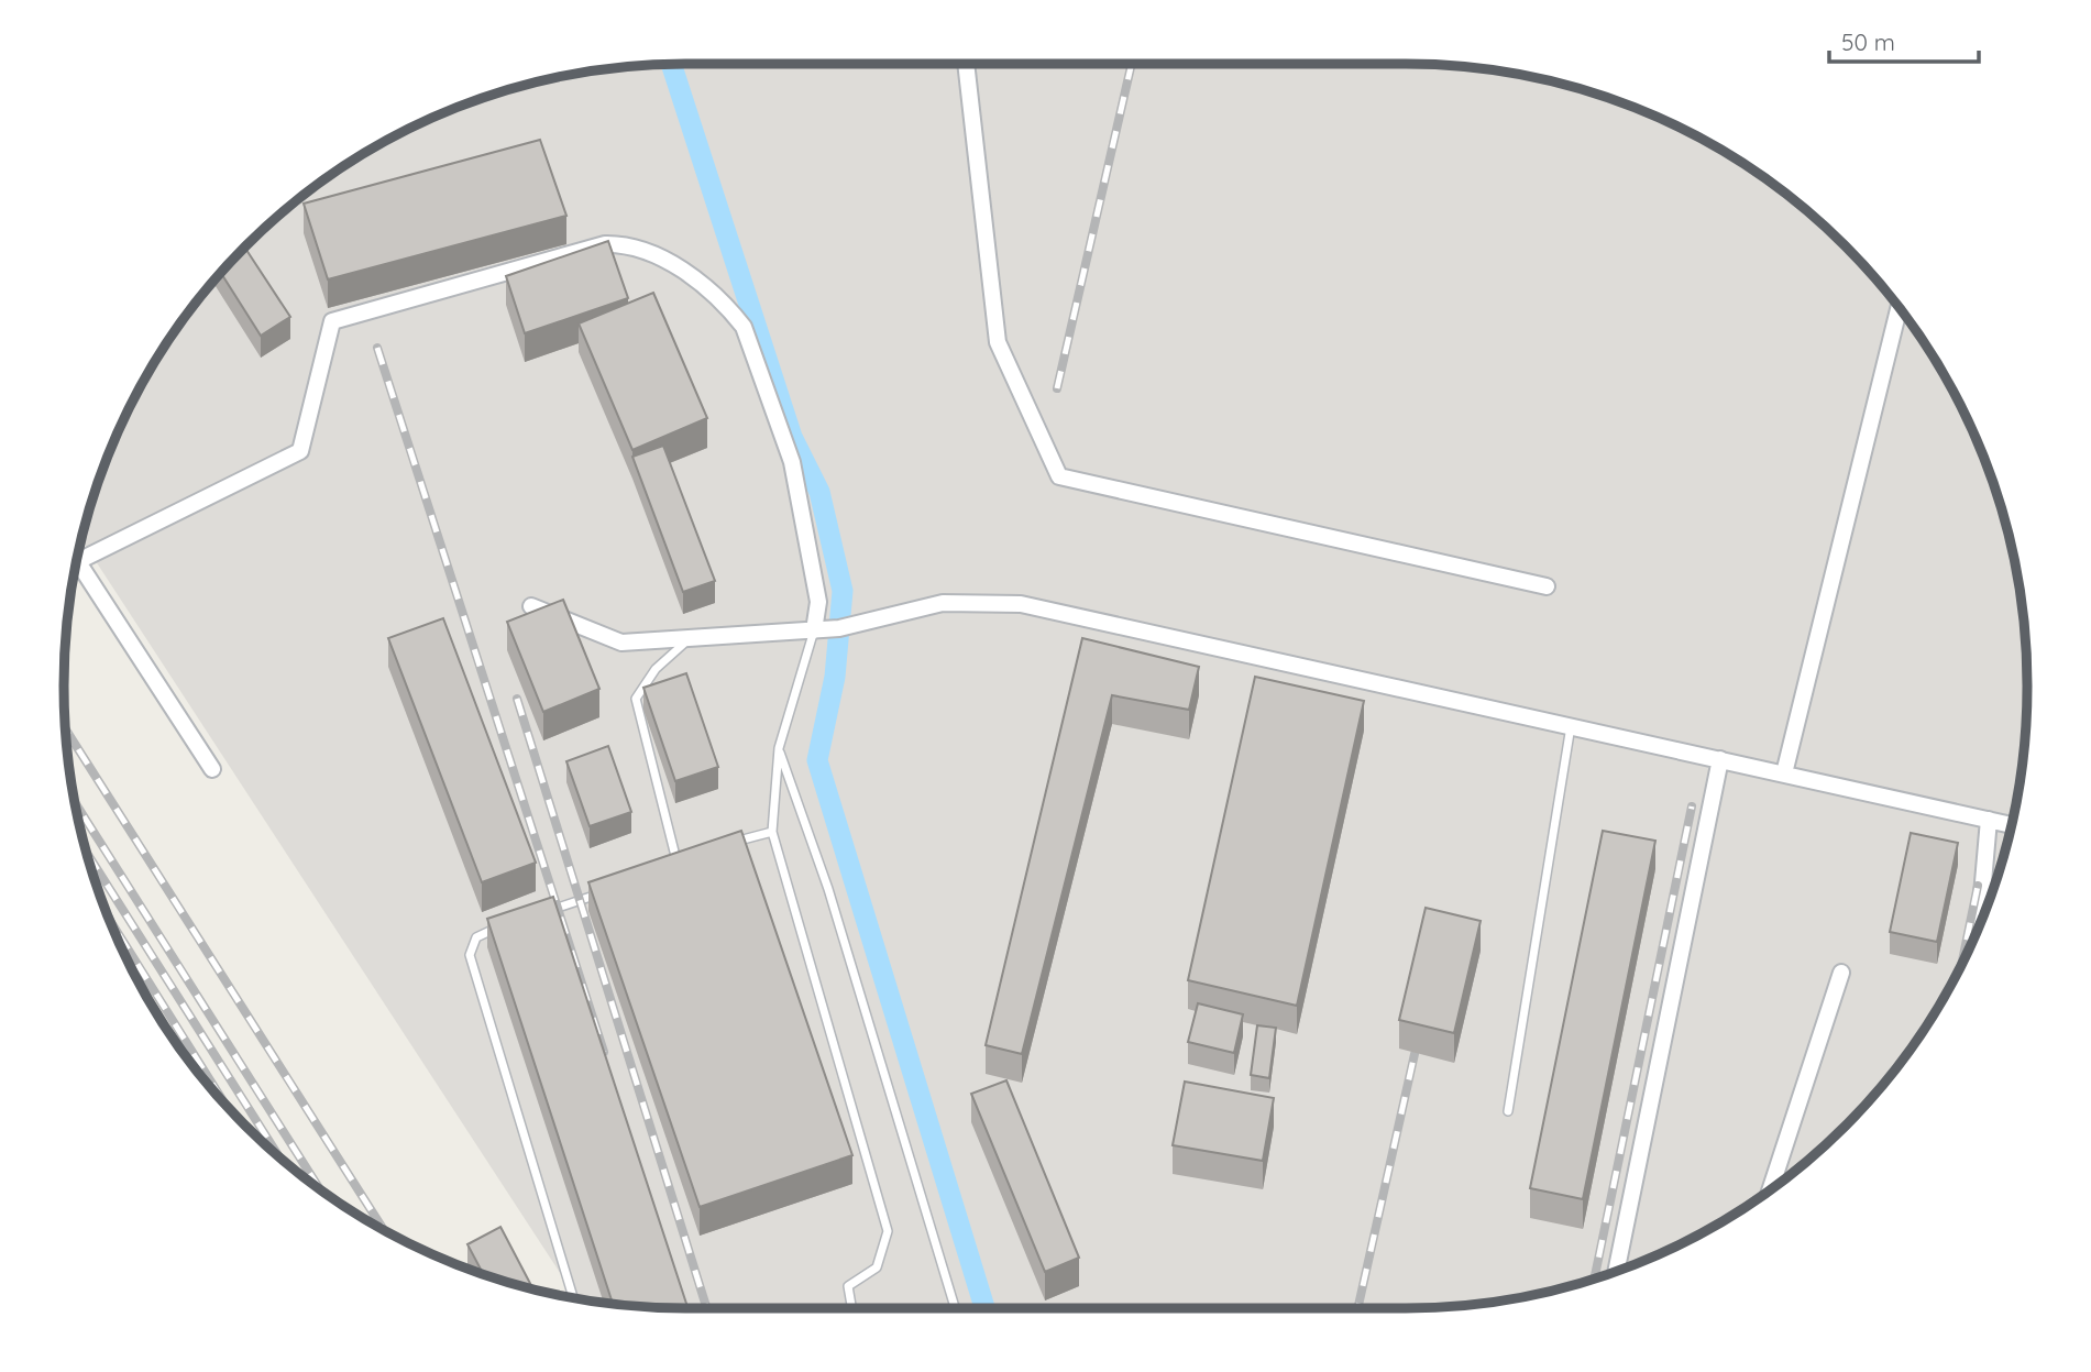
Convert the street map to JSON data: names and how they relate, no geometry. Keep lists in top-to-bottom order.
{
  "scale_bar": "50 m"
}
